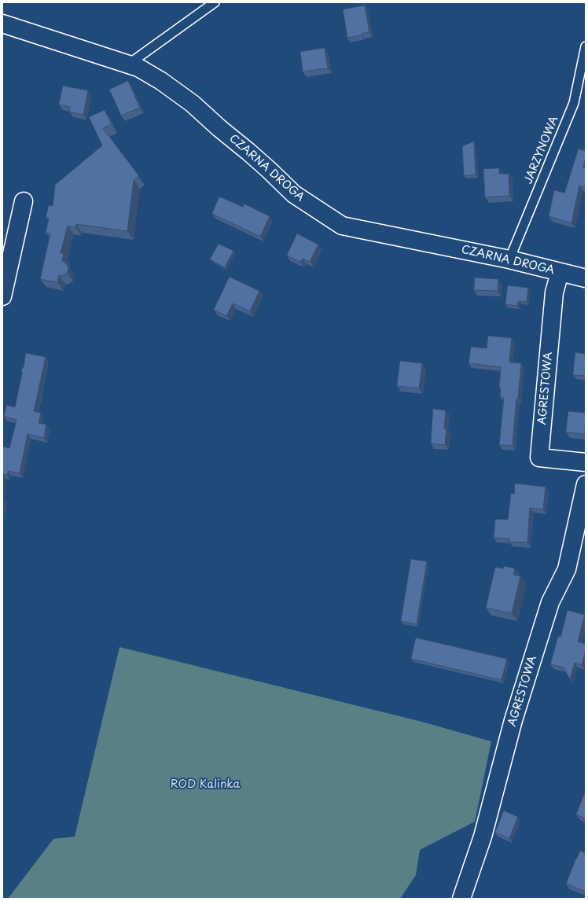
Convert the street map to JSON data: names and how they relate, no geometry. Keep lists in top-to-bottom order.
{
  "streets": {
    "street": ["CZARNA DROGA", "AGRESTOWA"],
    "lane": ["JARZYNOWA"]
  },
  "crossings": [
    ["JARZYNOWA", "CZARNA DROGA"],
    ["CZARNA DROGA", "AGRESTOWA"]
  ],
  "parks": ["ROD Kalinka"]
}
